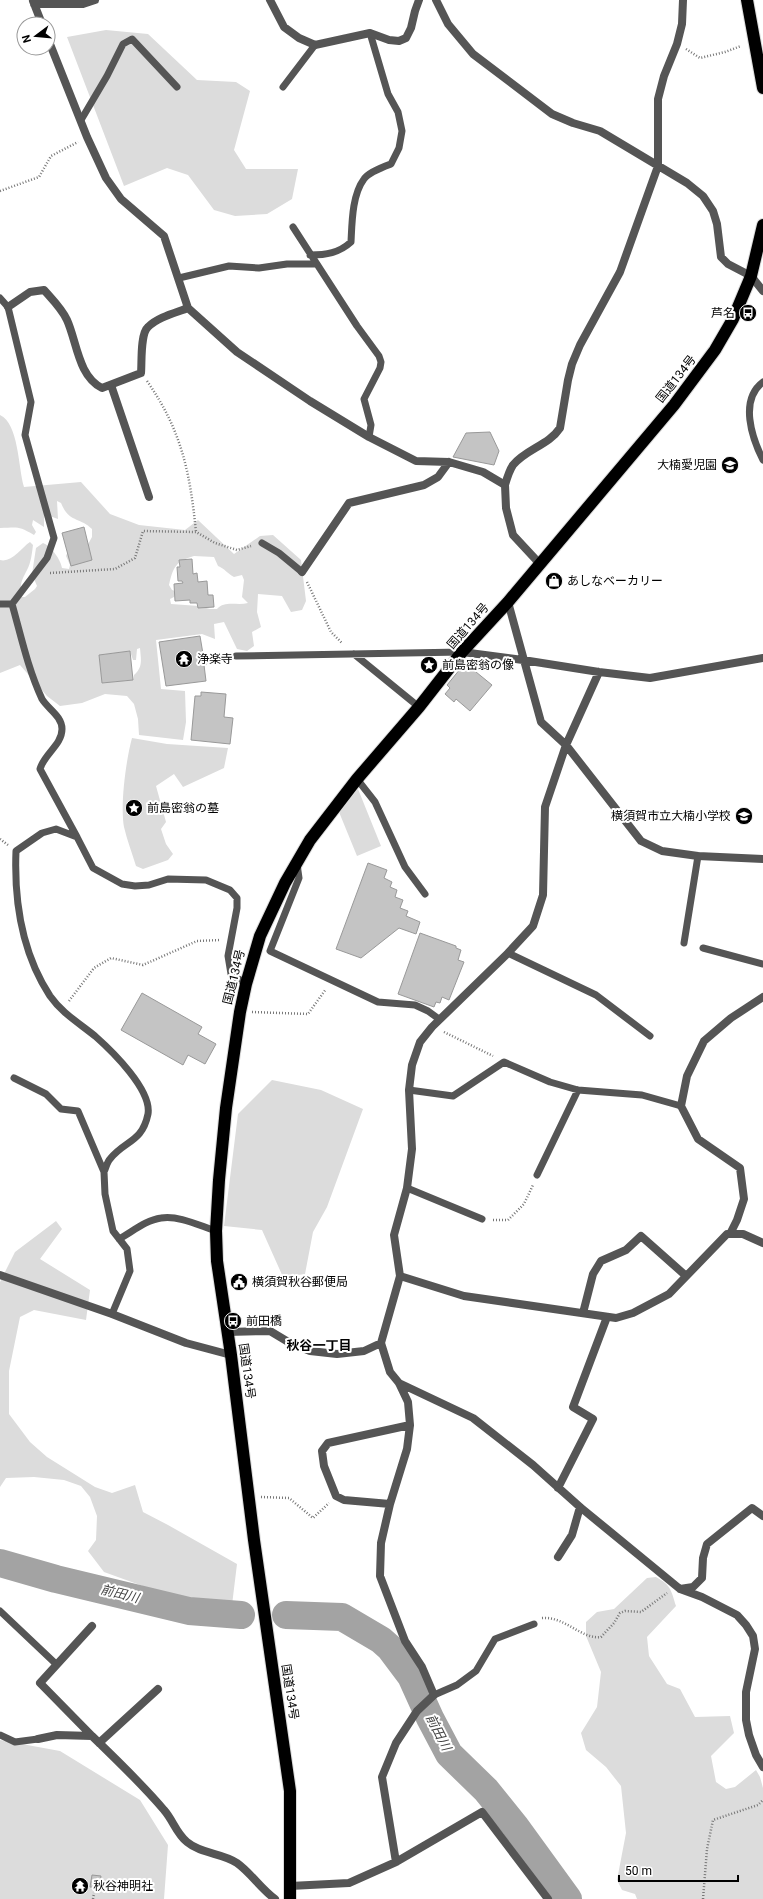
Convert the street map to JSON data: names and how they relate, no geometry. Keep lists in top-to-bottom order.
{
  "streets": {
    "highway": ["国道134号"]
  },
  "districts": ["秋谷一丁目"],
  "water": ["前田川"],
  "places": {
    "bus stop": ["芦名", "前田橋"],
    "school or university": ["大楠愛児園", "横須賀市立大楠小学校"],
    "shop": ["あしなベーカリー"],
    "temple": ["浄楽寺", "秋谷神明社"],
    "place": ["前島密翁の像", "前島密翁の墓"],
    "public building": ["横須賀秋谷郵便局"]
  },
  "scale_bar": "50 m",
  "north": "left"
}
